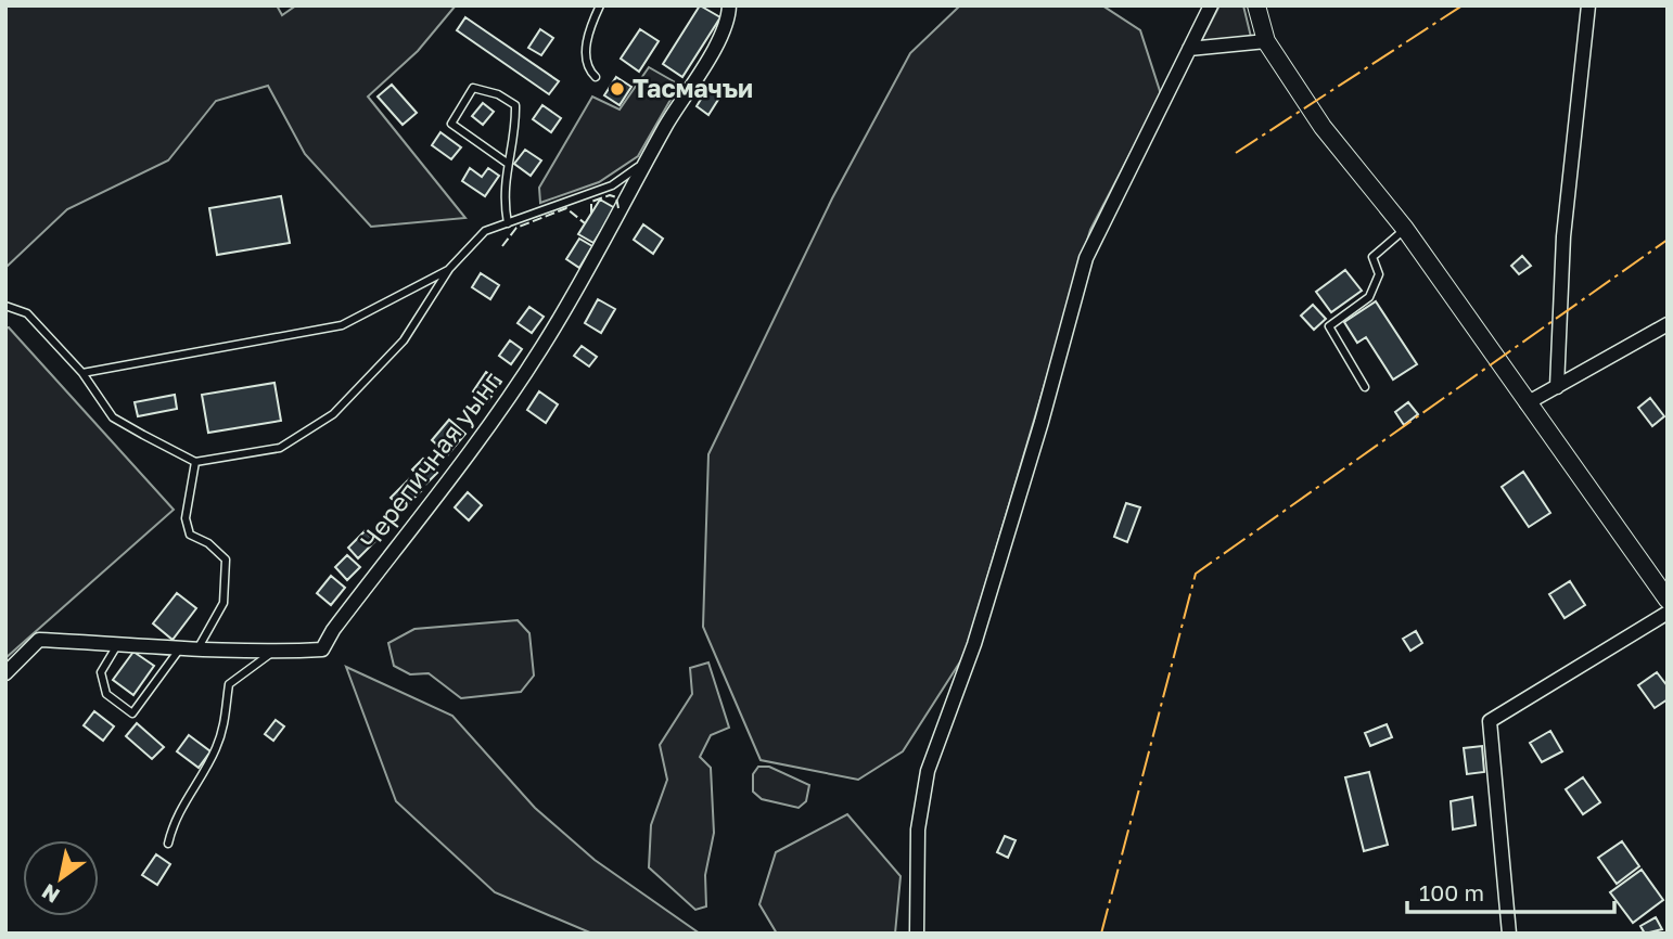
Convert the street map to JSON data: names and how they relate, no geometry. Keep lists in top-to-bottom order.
{
  "streets": {
    "street": ["Черепичная уынг"]
  },
  "places": ["Тасмачъи"],
  "scale_bar": "100 m",
  "north": "bottom left"
}
